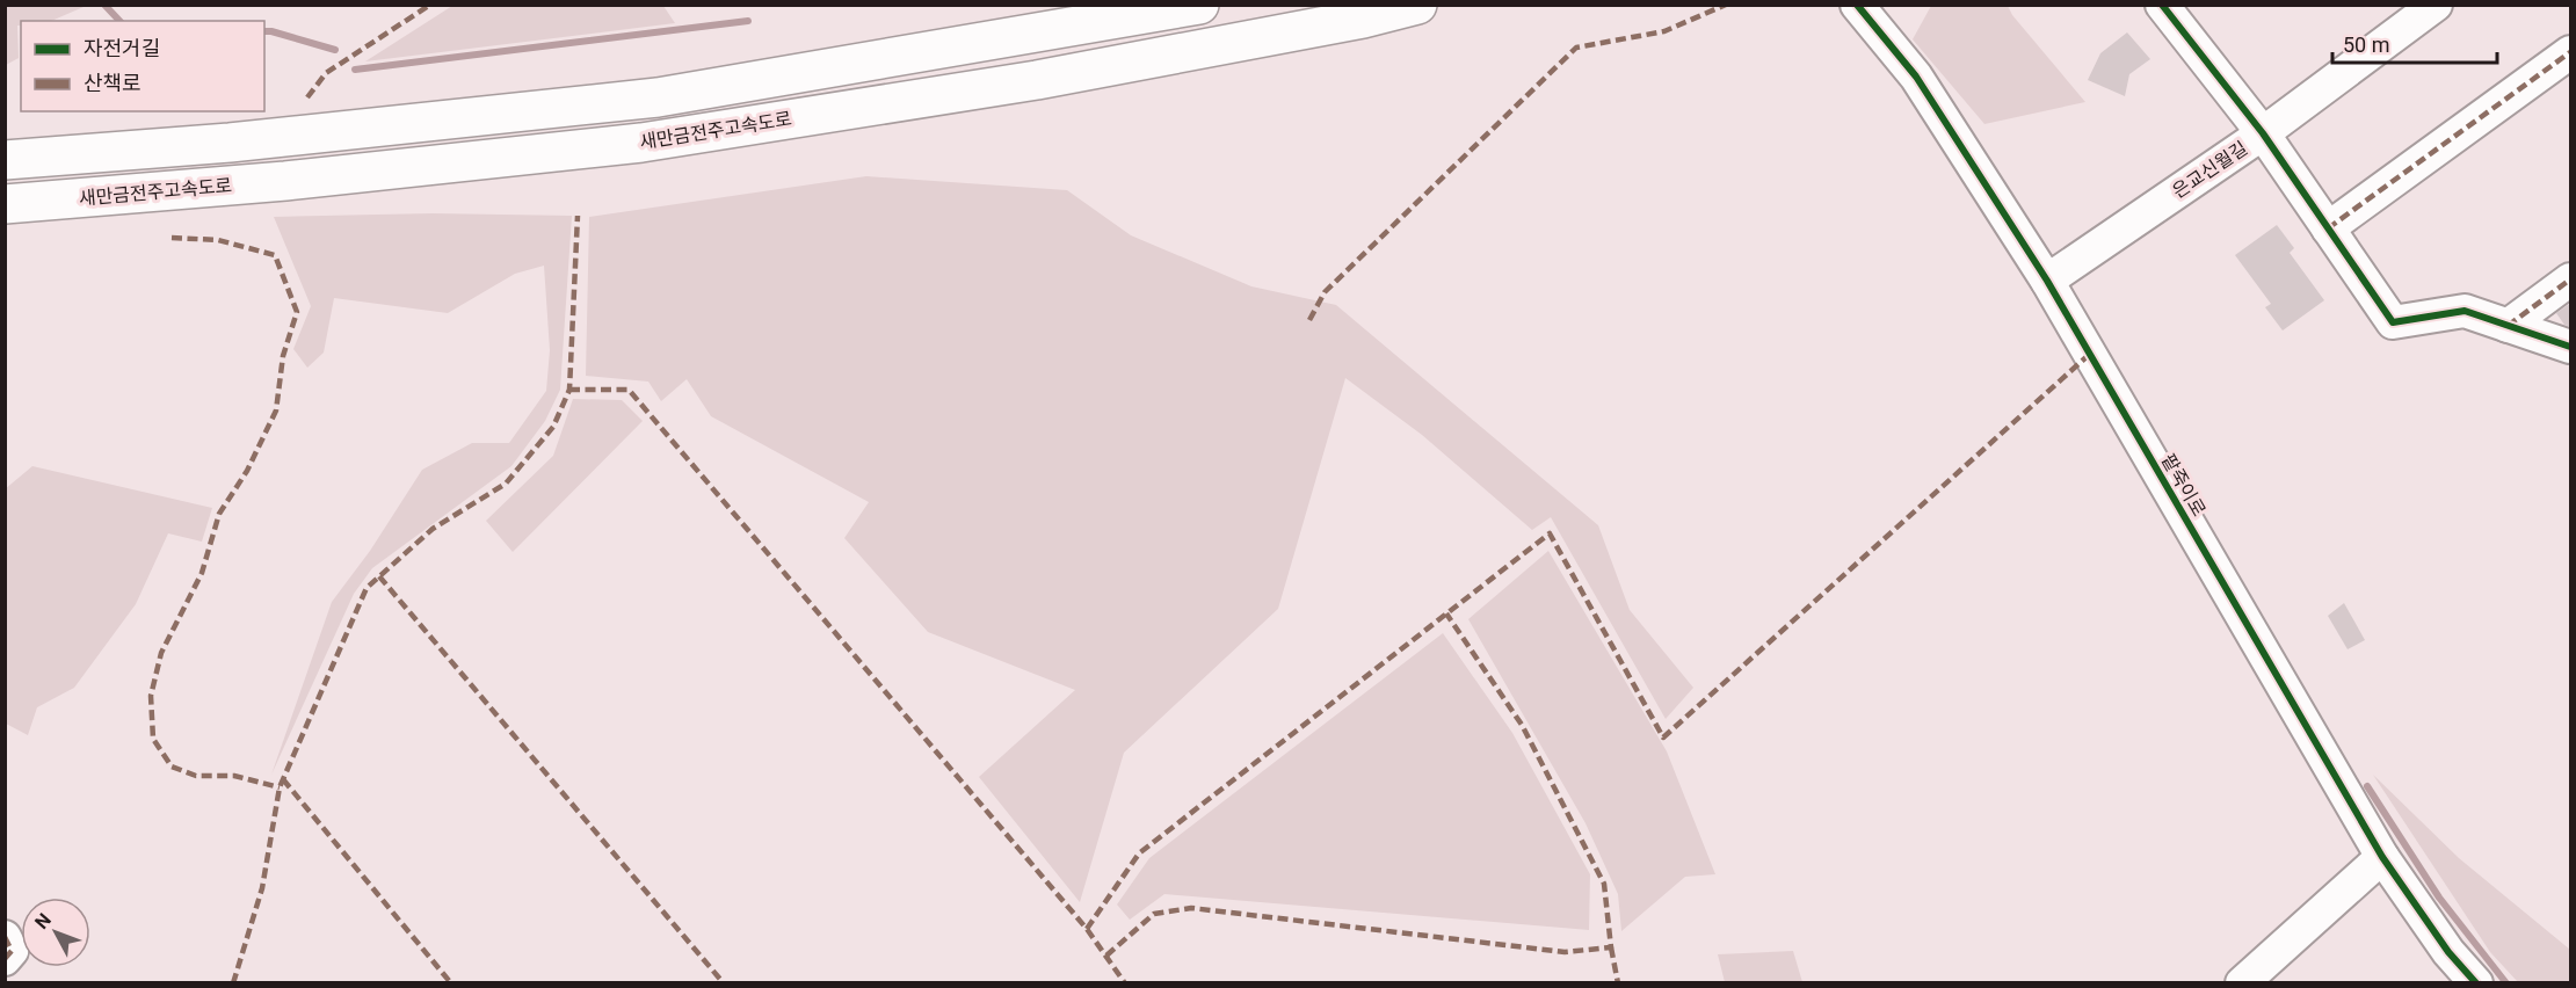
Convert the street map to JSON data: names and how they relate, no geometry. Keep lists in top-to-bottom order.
{
  "streets": {
    "highway": ["새만금전주고속도로"],
    "street": ["은교신월길", "팥죽이로"]
  },
  "crossings": [
    ["은교신월길", "팥죽이로"]
  ],
  "legend": ["자전거길", "산책로"],
  "scale_bar": "50 m",
  "north": "top left"
}
